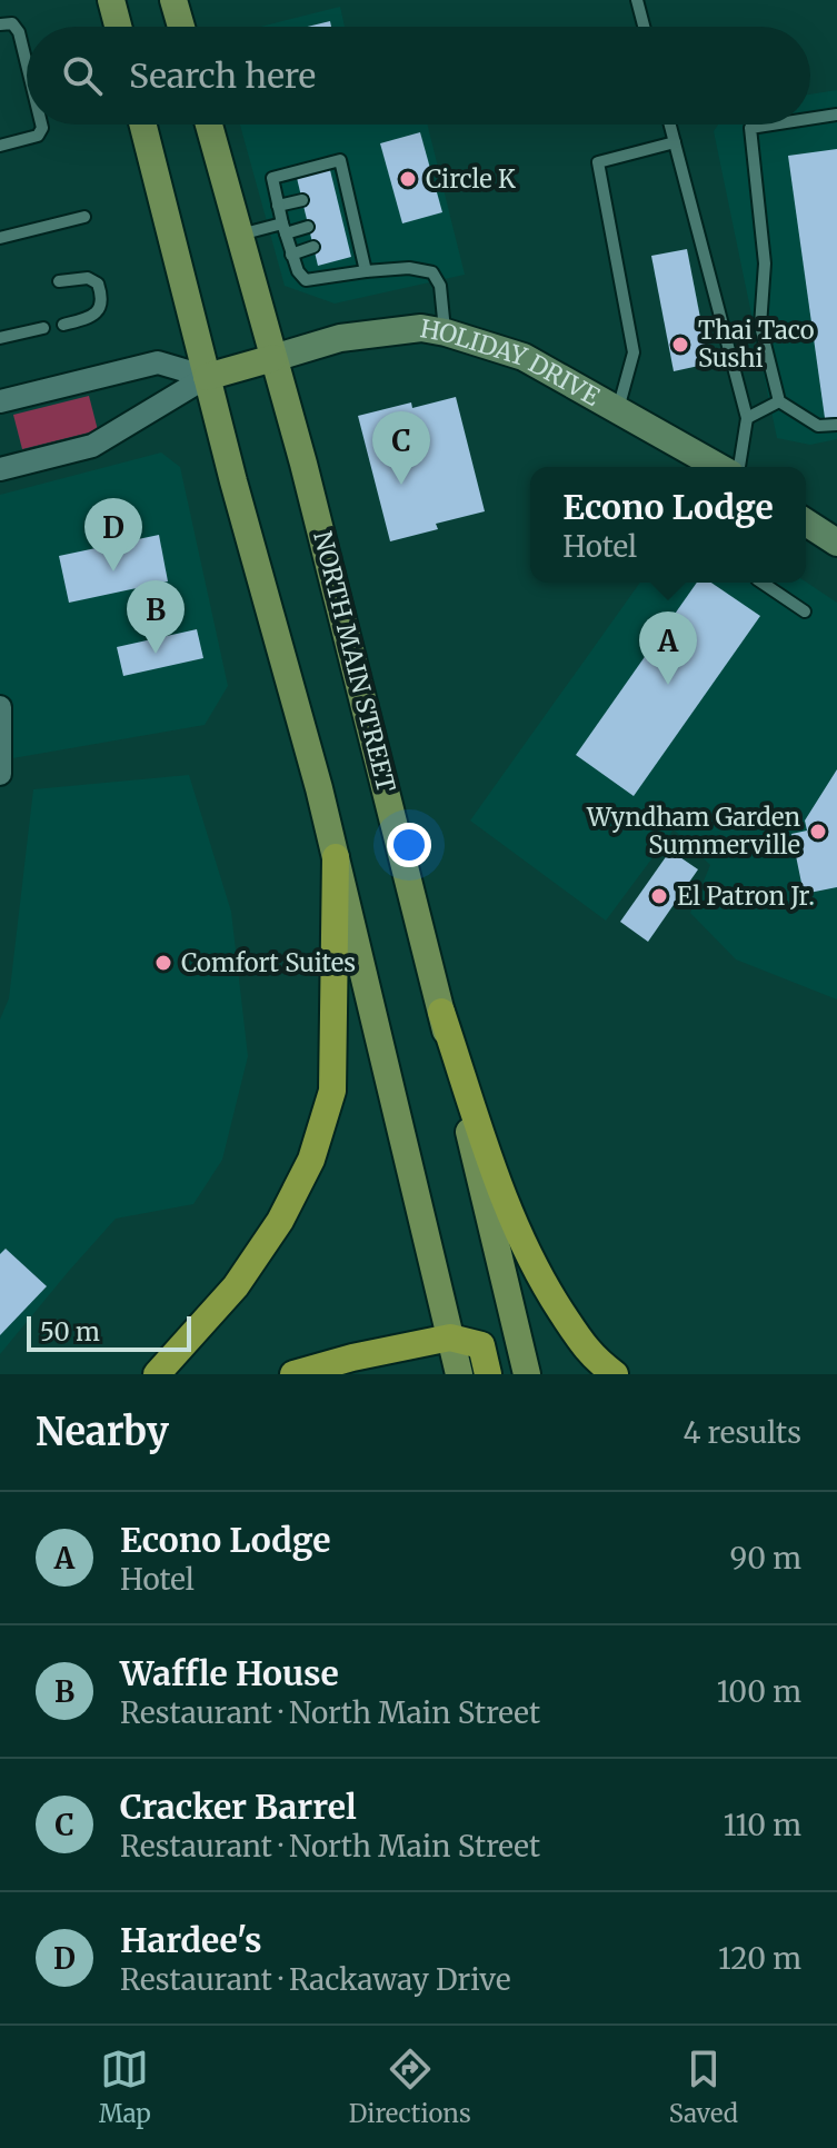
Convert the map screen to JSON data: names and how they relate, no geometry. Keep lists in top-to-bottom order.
{
  "streets": {
    "main road": ["HOLIDAY DRIVE", "NORTH MAIN STREET"]
  },
  "crossings": [
    ["HOLIDAY DRIVE", "NORTH MAIN STREET"]
  ],
  "places": [
    "Circle K",
    "Thai Taco Sushi",
    "Wyndham Garden Summerville",
    "El Patron Jr.",
    "Comfort Suites"
  ],
  "scale_bar": "50 m",
  "page": {
    "search": "Search here",
    "pins": [
      "C",
      "D",
      "B",
      "A"
    ],
    "popup": ["Econo Lodge", "Hotel"],
    "scale": "50 m",
    "heading": ["Nearby", "4 results"],
    "list": [
      {
        "mark": "A",
        "name": "Econo Lodge",
        "note": "Hotel",
        "value": "90 m"
      },
      {
        "mark": "B",
        "name": "Waffle House",
        "note": "Restaurant · North Main Street",
        "value": "100 m"
      },
      {
        "mark": "C",
        "name": "Cracker Barrel",
        "note": "Restaurant · North Main Street",
        "value": "110 m"
      },
      {
        "mark": "D",
        "name": "Hardee's",
        "note": "Restaurant · Rackaway Drive",
        "value": "120 m"
      }
    ],
    "nav": ["Map", "Directions", "Saved"]
  }
}
